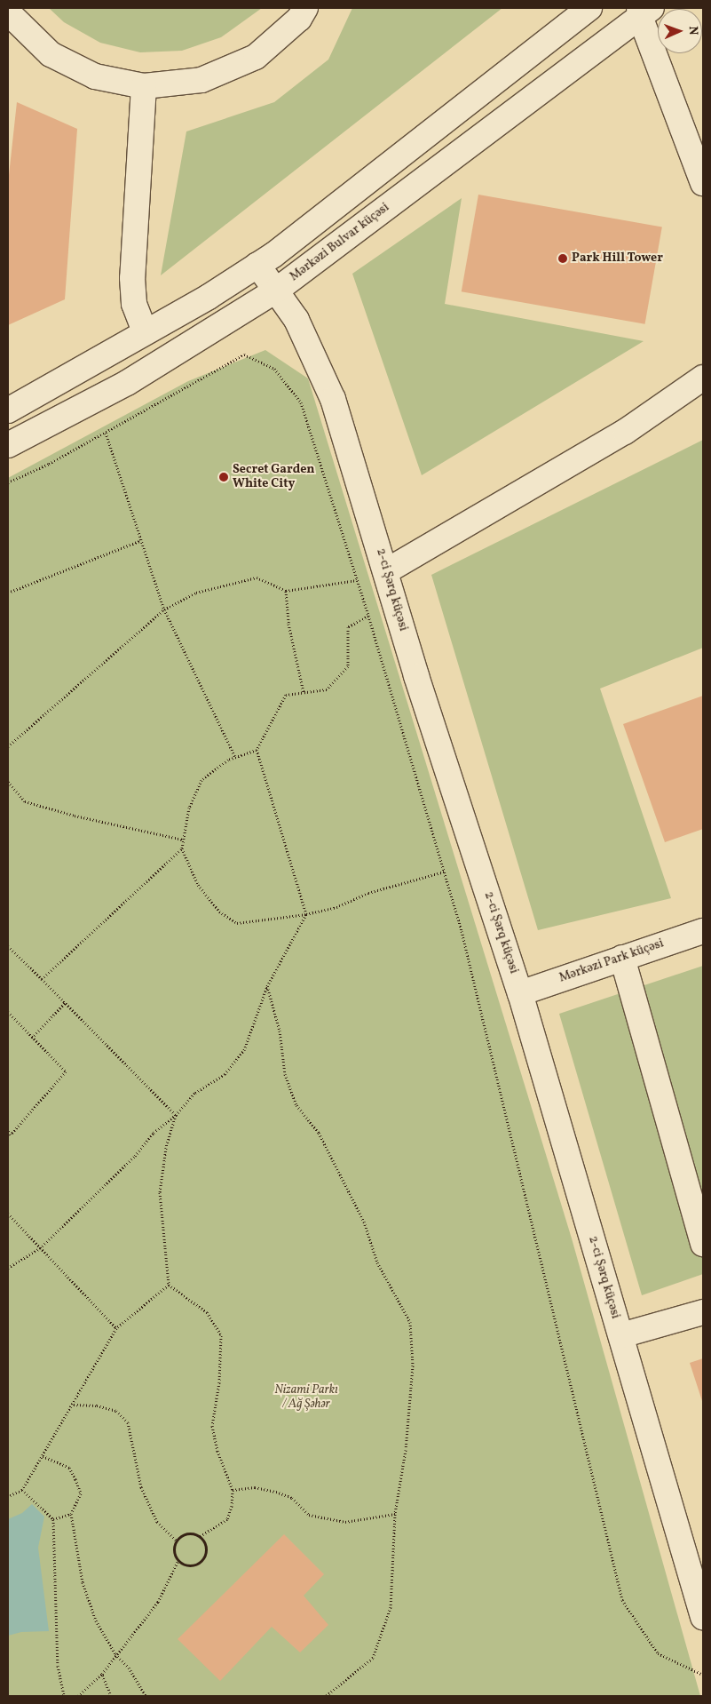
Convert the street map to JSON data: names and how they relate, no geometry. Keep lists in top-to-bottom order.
{
  "streets": {
    "street": ["Mərkəzi Bulvar küçəsi", "2-ci Şərq küçəsi", "Mərkəzi Park küçəsi"]
  },
  "crossings": [
    ["Mərkəzi Bulvar küçəsi", "2-ci Şərq küçəsi"],
    ["2-ci Şərq küçəsi", "Mərkəzi Park küçəsi"]
  ],
  "parks": ["Nizami Parkı / Ağ Şəhər"],
  "places": ["Park Hill Tower", "Secret Garden White City"],
  "north": "right"
}
